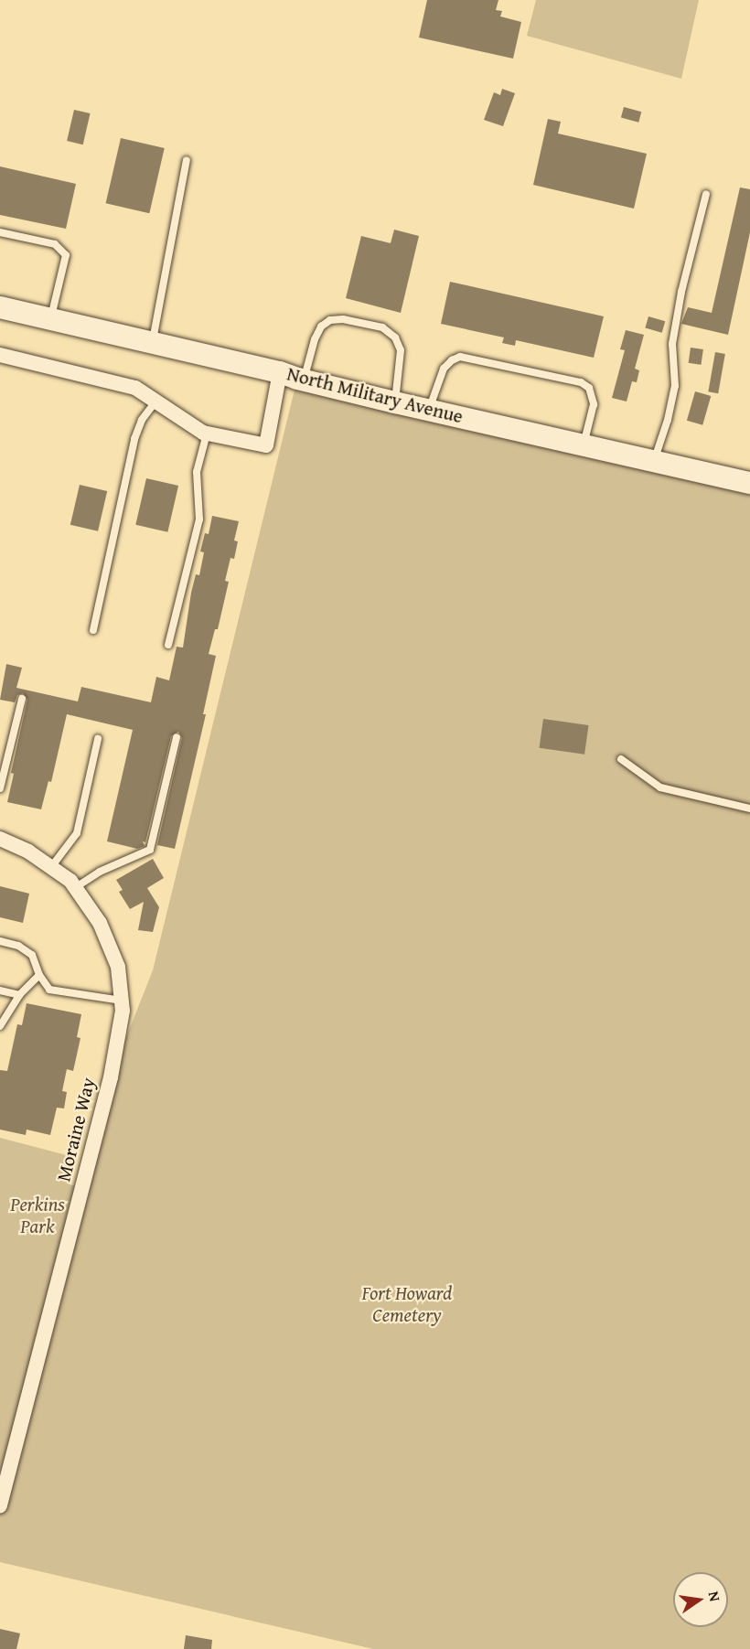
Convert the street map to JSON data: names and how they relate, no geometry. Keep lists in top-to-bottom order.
{
  "streets": {
    "main road": ["North Military Avenue"],
    "street": ["Moraine Way"]
  },
  "parks": ["Perkins Park", "Fort Howard Cemetery"],
  "north": "right"
}
